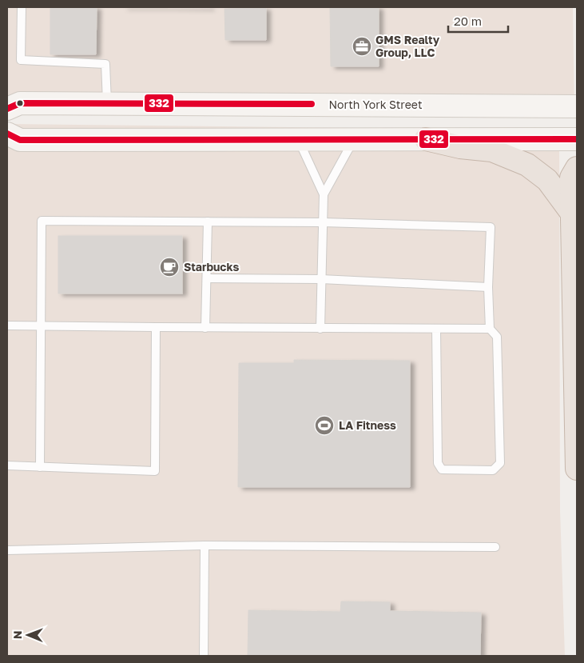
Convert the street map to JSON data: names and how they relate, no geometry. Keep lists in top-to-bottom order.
{
  "streets": {
    "main road": ["North York Street"]
  },
  "places": {
    "office": ["GMS Realty Group, LLC"],
    "cafe": ["Starbucks"],
    "sports": ["LA Fitness"]
  },
  "lines": ["transit line 332"],
  "scale_bar": "20 m",
  "north": "left"
}
